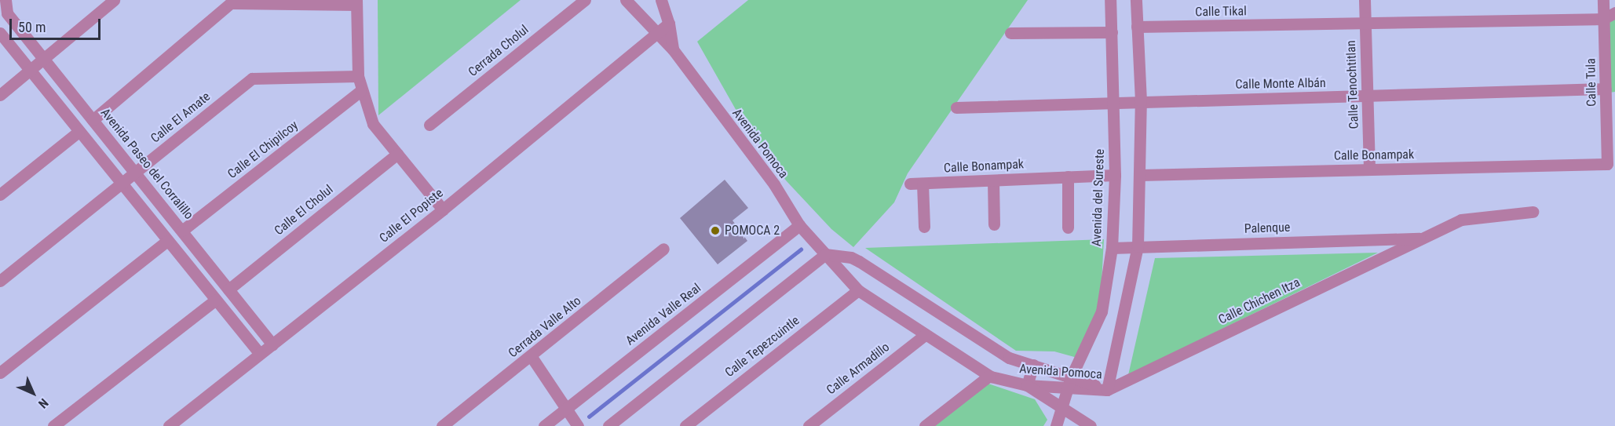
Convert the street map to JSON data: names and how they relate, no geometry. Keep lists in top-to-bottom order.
{
  "streets": {
    "street": [
      "Calle Tikal",
      "Cerrada Cholul",
      "Calle Tula",
      "Calle Monte Albán",
      "Calle Tenochtitlan",
      "Calle El Amate",
      "Avenida Pomoca",
      "Calle El Chipilcoy",
      "Calle Bonampak",
      "Avenida Paseo del Corralillo",
      "Avenida del Sureste",
      "Calle El Cholul",
      "Calle El Popiste",
      "Palenque",
      "Calle Chichen Itza",
      "Avenida Valle Real",
      "Cerrada Valle Alto",
      "Calle Tepezcuintle",
      "Calle Armadillo"
    ]
  },
  "crossings": [
    ["Calle Tikal", "Calle Tula"],
    ["Calle Tikal", "Calle Tenochtitlan"],
    ["Calle Tula", "Calle Monte Albán"],
    ["Calle Tula", "Calle Bonampak"],
    ["Calle Monte Albán", "Calle Tenochtitlan"],
    ["Calle Monte Albán", "Avenida del Sureste"],
    ["Calle Tenochtitlan", "Calle Bonampak"],
    ["Calle El Amate", "Avenida Paseo del Corralillo"],
    ["Avenida Pomoca", "Avenida del Sureste"],
    ["Avenida Pomoca", "Calle El Popiste"],
    ["Avenida Pomoca", "Calle Chichen Itza"],
    ["Avenida Pomoca", "Avenida Valle Real"],
    ["Avenida Pomoca", "Calle Tepezcuintle"],
    ["Avenida Pomoca", "Calle Armadillo"],
    ["Calle El Chipilcoy", "Avenida Paseo del Corralillo"],
    ["Calle Bonampak", "Avenida del Sureste"],
    ["Avenida Paseo del Corralillo", "Calle El Cholul"],
    ["Avenida Paseo del Corralillo", "Calle El Popiste"],
    ["Avenida del Sureste", "Palenque"],
    ["Palenque", "Calle Chichen Itza"]
  ],
  "places": ["POMOCA 2"],
  "scale_bar": "50 m",
  "north": "bottom right"
}
